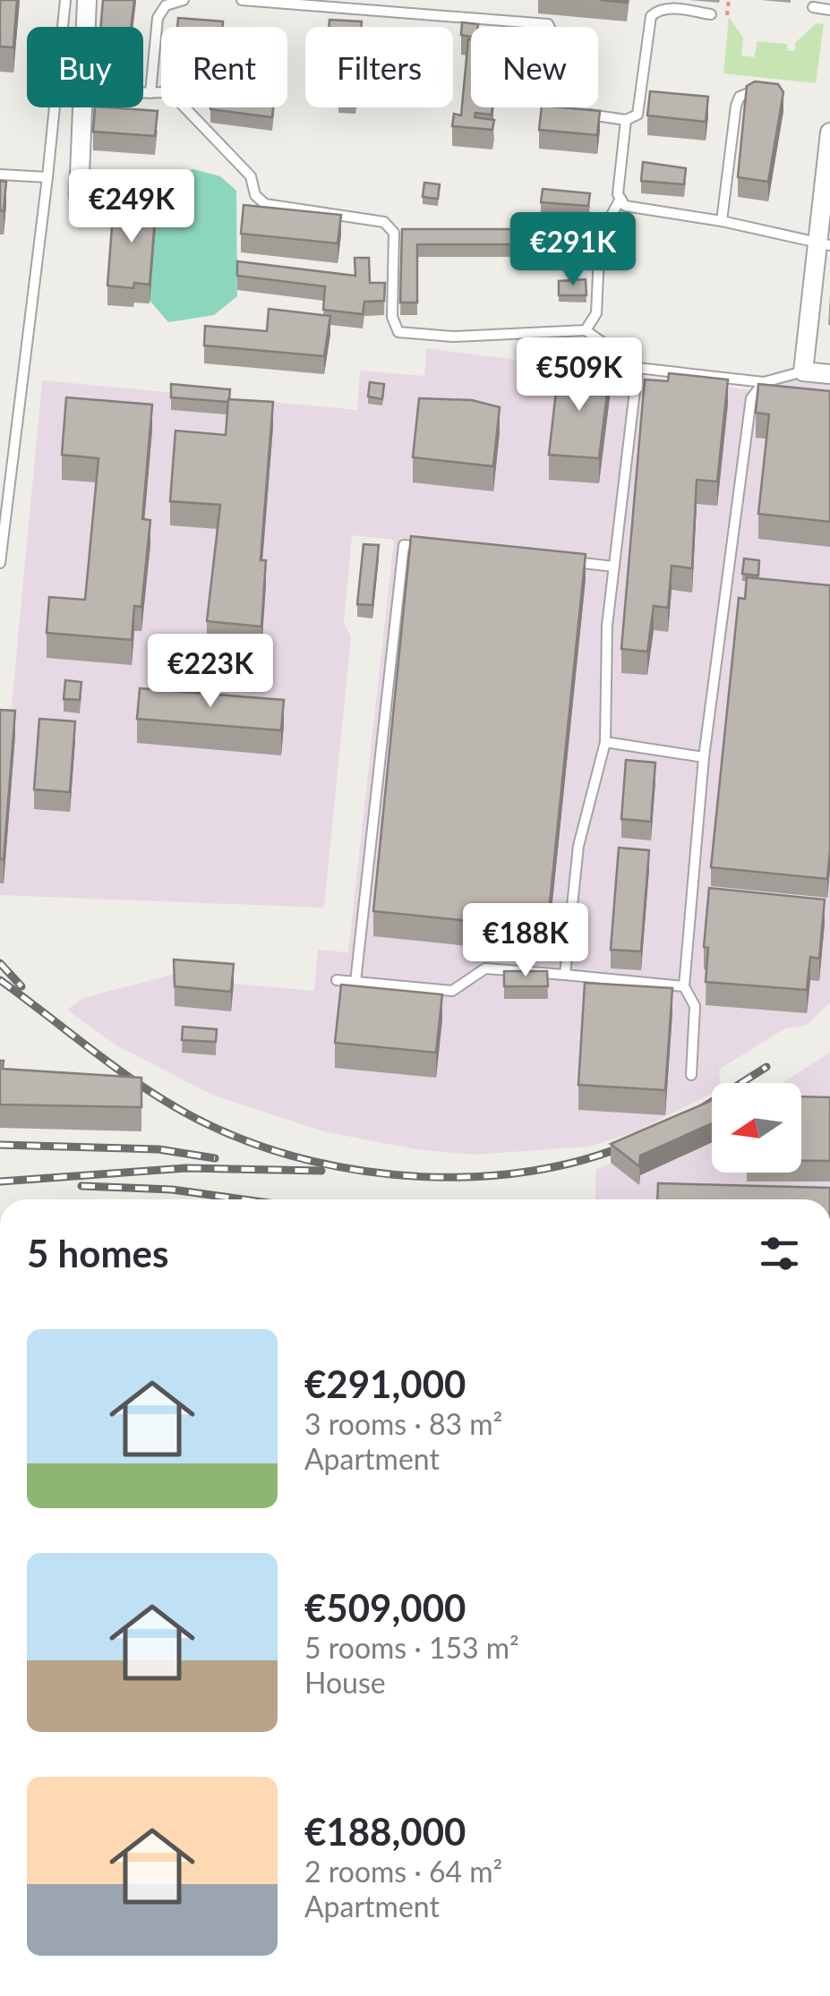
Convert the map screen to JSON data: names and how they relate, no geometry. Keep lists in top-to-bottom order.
{
  "north": "left",
  "page": {
    "chip": [
      "Buy",
      "Rent",
      "Filters",
      "New"
    ],
    "price": [
      "€249K",
      "€291K",
      "€509K",
      "€223K",
      "€188K"
    ],
    "heading": "5 homes",
    "list": [
      {
        "name": "€291,000",
        "note": "3 rooms · 83 m² · Apartment"
      },
      {
        "name": "€509,000",
        "note": "5 rooms · 153 m² · House"
      },
      {
        "name": "€188,000",
        "note": "2 rooms · 64 m² · Apartment"
      }
    ]
  }
}
